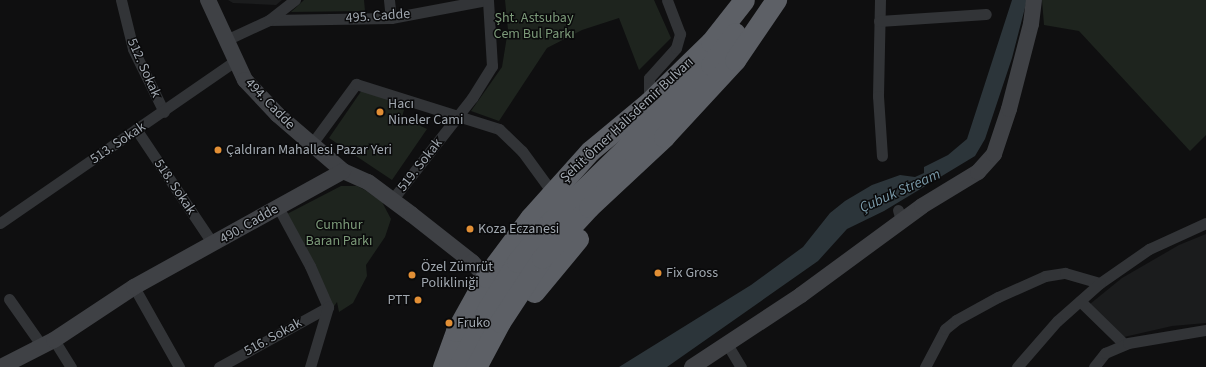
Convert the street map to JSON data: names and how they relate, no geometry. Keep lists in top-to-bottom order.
{
  "streets": {
    "highway": ["Şehit Ömer Halisdemir Bulvarı"],
    "street": [
      "495. Cadde",
      "512. Sokak",
      "494. Cadde",
      "513. Sokak",
      "519. Sokak",
      "518. Sokak",
      "490. Cadde",
      "516. Sokak"
    ]
  },
  "crossings": [
    ["495. Cadde", "519. Sokak"],
    ["512. Sokak", "513. Sokak"],
    ["494. Cadde", "513. Sokak"],
    ["494. Cadde", "490. Cadde"],
    ["513. Sokak", "518. Sokak"],
    ["518. Sokak", "490. Cadde"]
  ],
  "water": ["Çubuk Stream"],
  "parks": ["Şht. Astsubay Cem Bul Parkı", "Cumhur Baran Parkı"],
  "places": [
    "Hacı Nineler Cami",
    "Çaldıran Mahallesi Pazar Yeri",
    "Koza Eczanesi",
    "Fix Gross",
    "Özel Zümrüt Polikliniği",
    "PTT",
    "Fruko"
  ]
}
